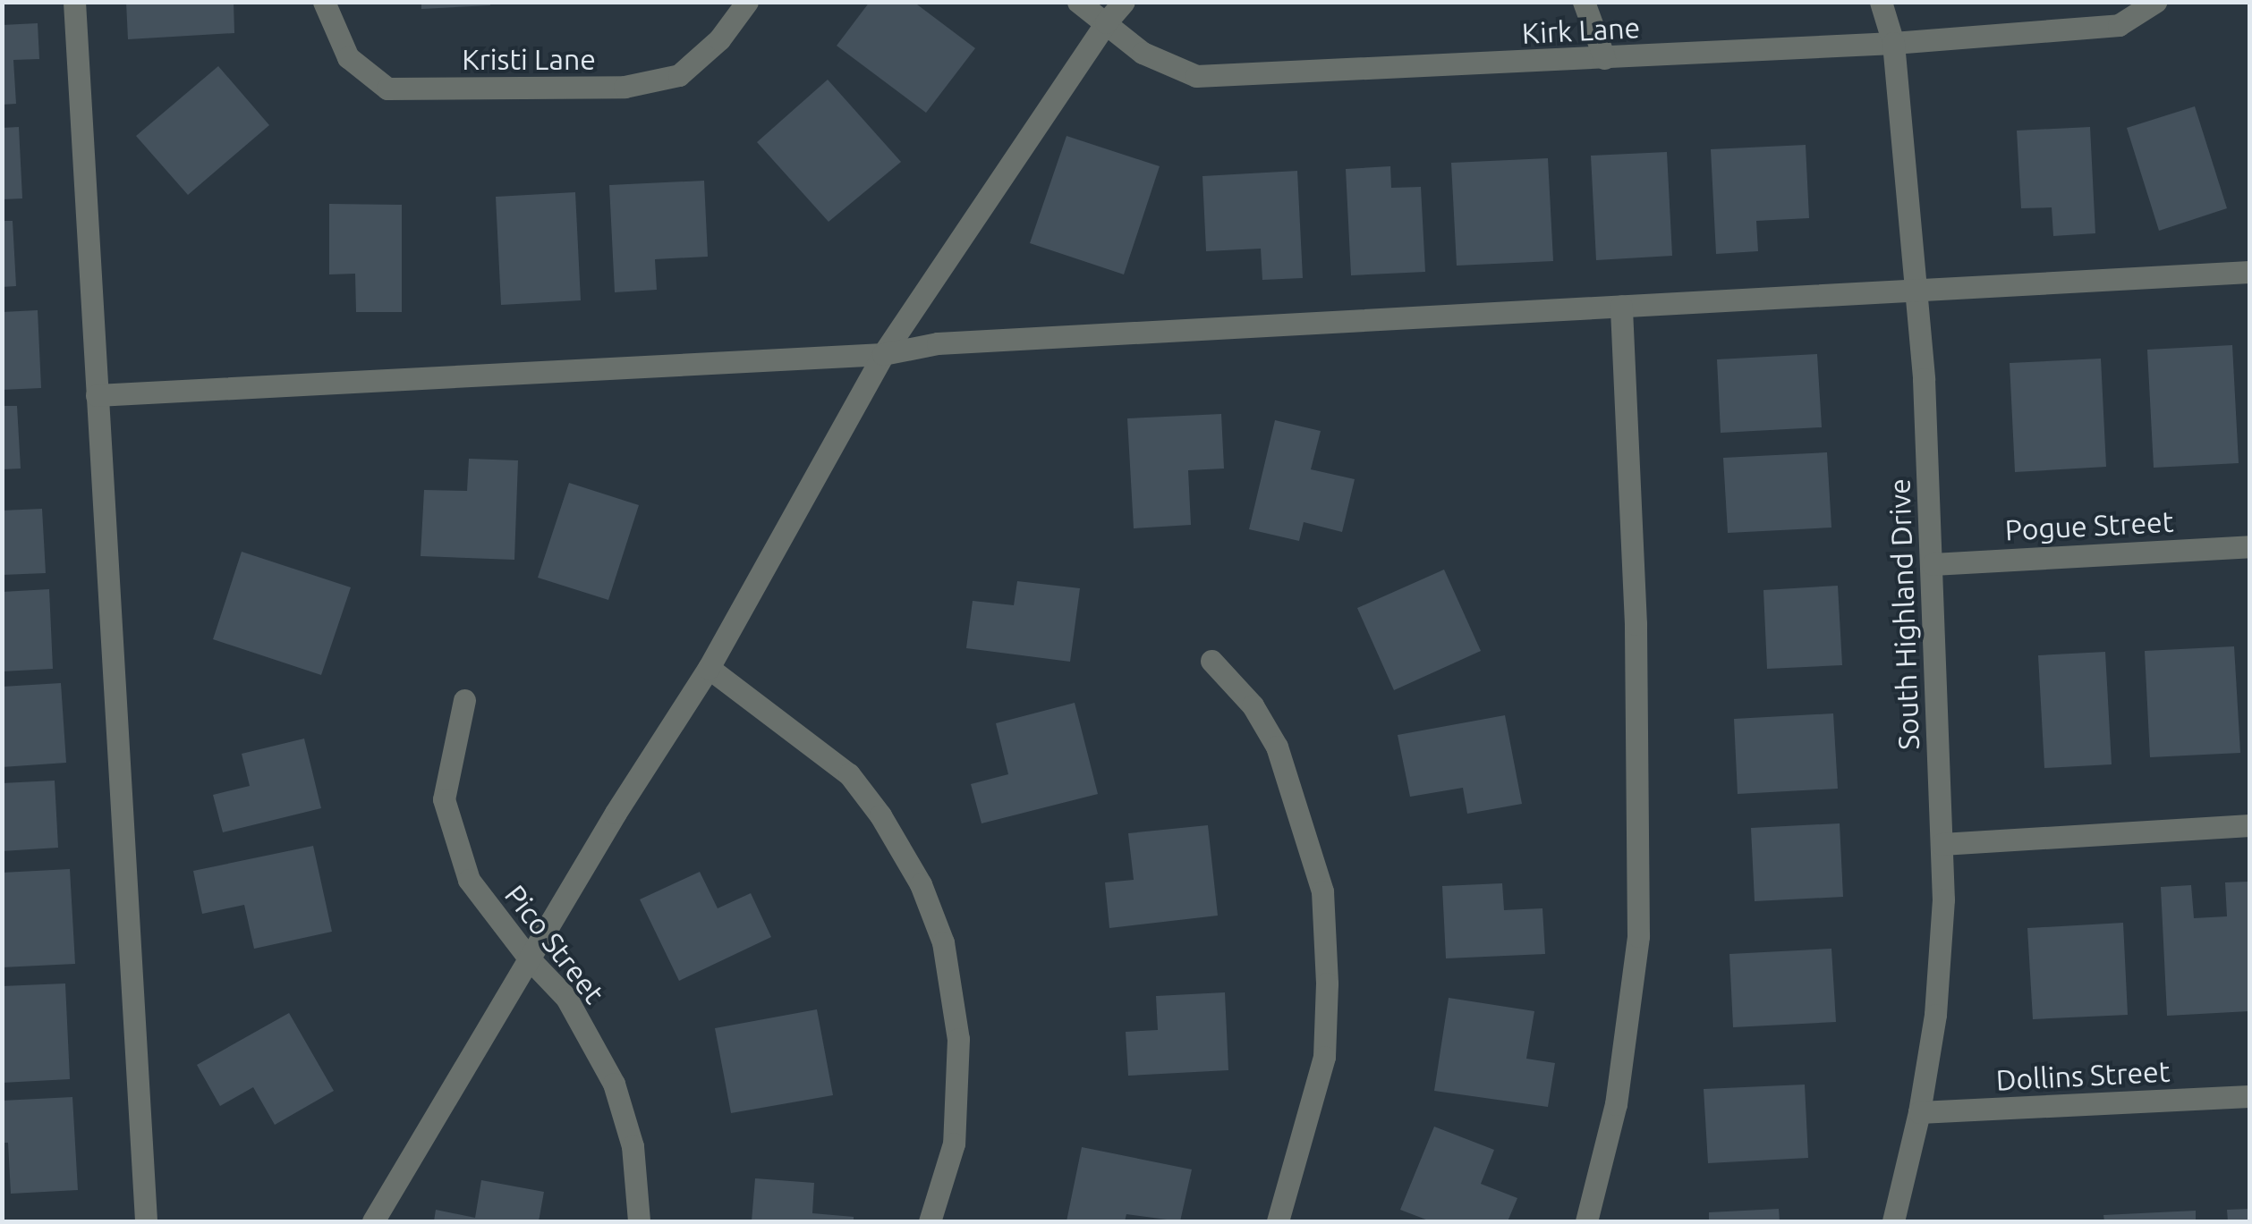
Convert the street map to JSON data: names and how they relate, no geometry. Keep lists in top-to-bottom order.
{
  "streets": {
    "street": [
      "Kirk Lane",
      "Kristi Lane",
      "Pogue Street",
      "South Highland Drive",
      "Pico Street",
      "Dollins Street"
    ]
  },
  "crossings": [
    ["Kirk Lane", "South Highland Drive"],
    ["Pogue Street", "South Highland Drive"],
    ["South Highland Drive", "Dollins Street"]
  ]
}
